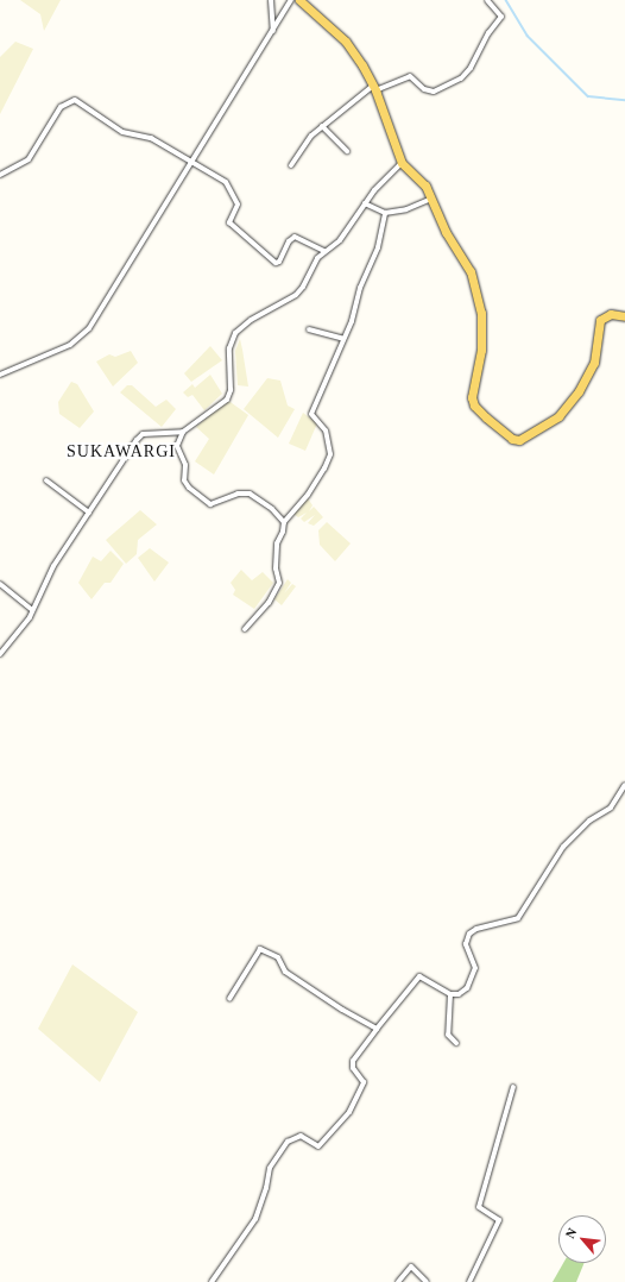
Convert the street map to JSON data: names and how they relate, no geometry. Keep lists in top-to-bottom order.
{
  "districts": ["SUKAWARGI"],
  "north": "top left"
}
